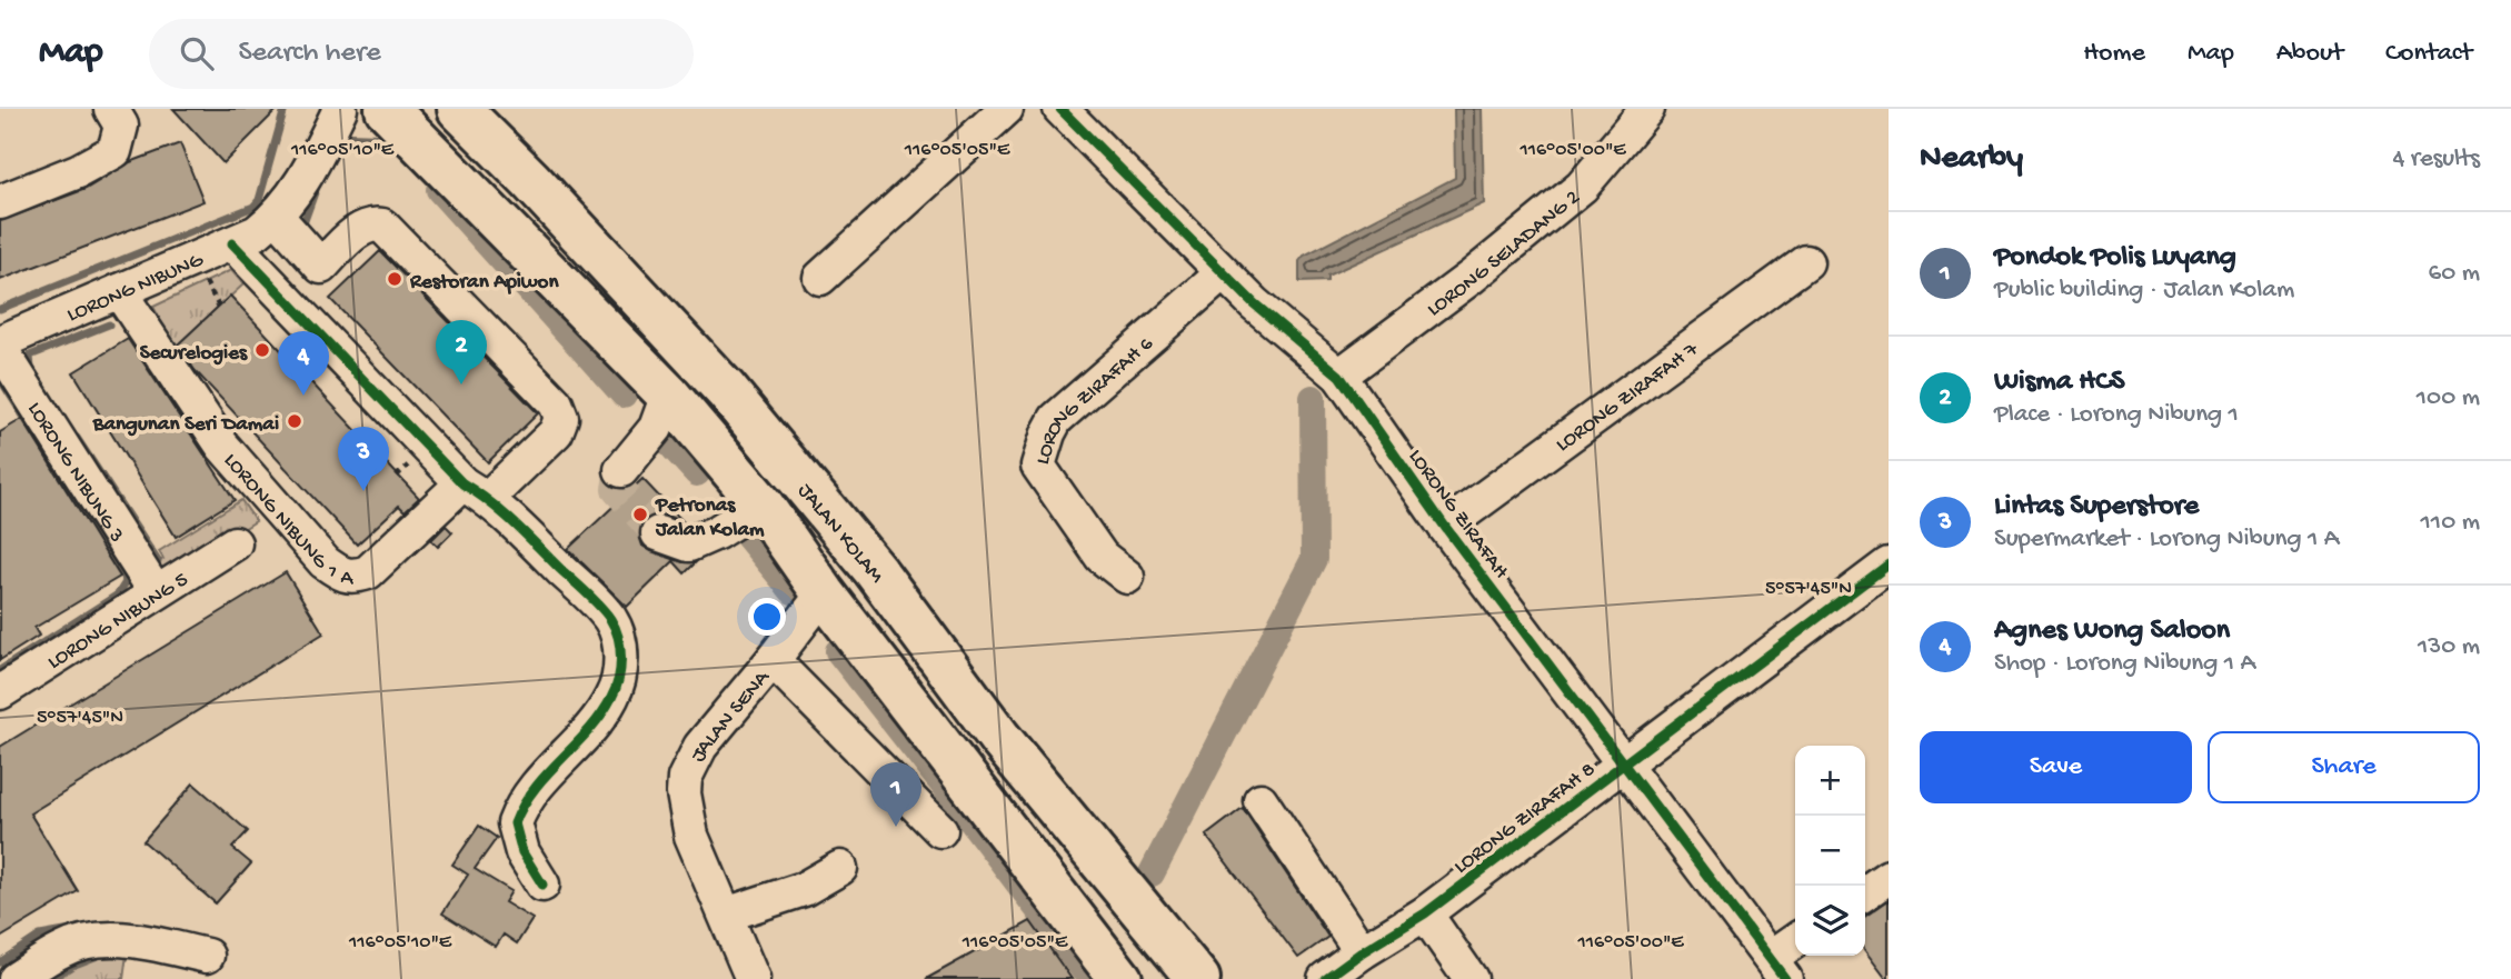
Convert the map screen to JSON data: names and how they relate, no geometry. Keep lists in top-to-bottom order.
{
  "streets": {
    "main road": ["JALAN KOLAM"],
    "street": [
      "LORONG SELADANG 2",
      "LORONG NIBUNG",
      "LORONG ZIRAFAH 7",
      "LORONG ZIRAFAH 6",
      "LORONG NIBUNG 3",
      "LORONG NIBUNG 1 A",
      "LORONG ZIRAFAH",
      "LORONG NIBUNG 5",
      "JALAN SENA",
      "LORONG ZIRAFAH 8"
    ]
  },
  "crossings": [
    ["LORONG SELADANG 2", "LORONG ZIRAFAH"],
    ["LORONG NIBUNG", "LORONG NIBUNG 1 A"],
    ["LORONG ZIRAFAH 7", "LORONG ZIRAFAH"],
    ["LORONG ZIRAFAH 6", "LORONG ZIRAFAH"],
    ["LORONG NIBUNG 3", "LORONG NIBUNG 5"],
    ["LORONG ZIRAFAH", "LORONG ZIRAFAH 8"]
  ],
  "places": [
    "Restoran Apiwon",
    "Securelogies",
    "Bangunan Seri Damai",
    "Petronas Jalan Kolam"
  ],
  "page": {
    "header": "Map",
    "search": "Search here",
    "nav": [
      "Home",
      "Map",
      "About",
      "Contact"
    ],
    "heading": ["Nearby", "4 results"],
    "list": [
      {
        "mark": "1",
        "name": "Pondok Polis Luyang",
        "note": "Public building · Jalan Kolam",
        "value": "60 m"
      },
      {
        "mark": "2",
        "name": "Wisma HCS",
        "note": "Place · Lorong Nibung 1",
        "value": "100 m"
      },
      {
        "mark": "3",
        "name": "Lintas Superstore",
        "note": "Supermarket · Lorong Nibung 1 A",
        "value": "110 m"
      },
      {
        "mark": "4",
        "name": "Agnes Wong Saloon",
        "note": "Shop · Lorong Nibung 1 A",
        "value": "130 m"
      }
    ],
    "pins": [
      "2",
      "4",
      "3",
      "1"
    ],
    "buttons": ["Save", "Share"],
    "map_buttons": ["+", "−"]
  },
  "coordinates": [
    "116°05'10\"E",
    "116°05'05\"E",
    "116°05'00\"E",
    "5°57'45\"N"
  ]
}
